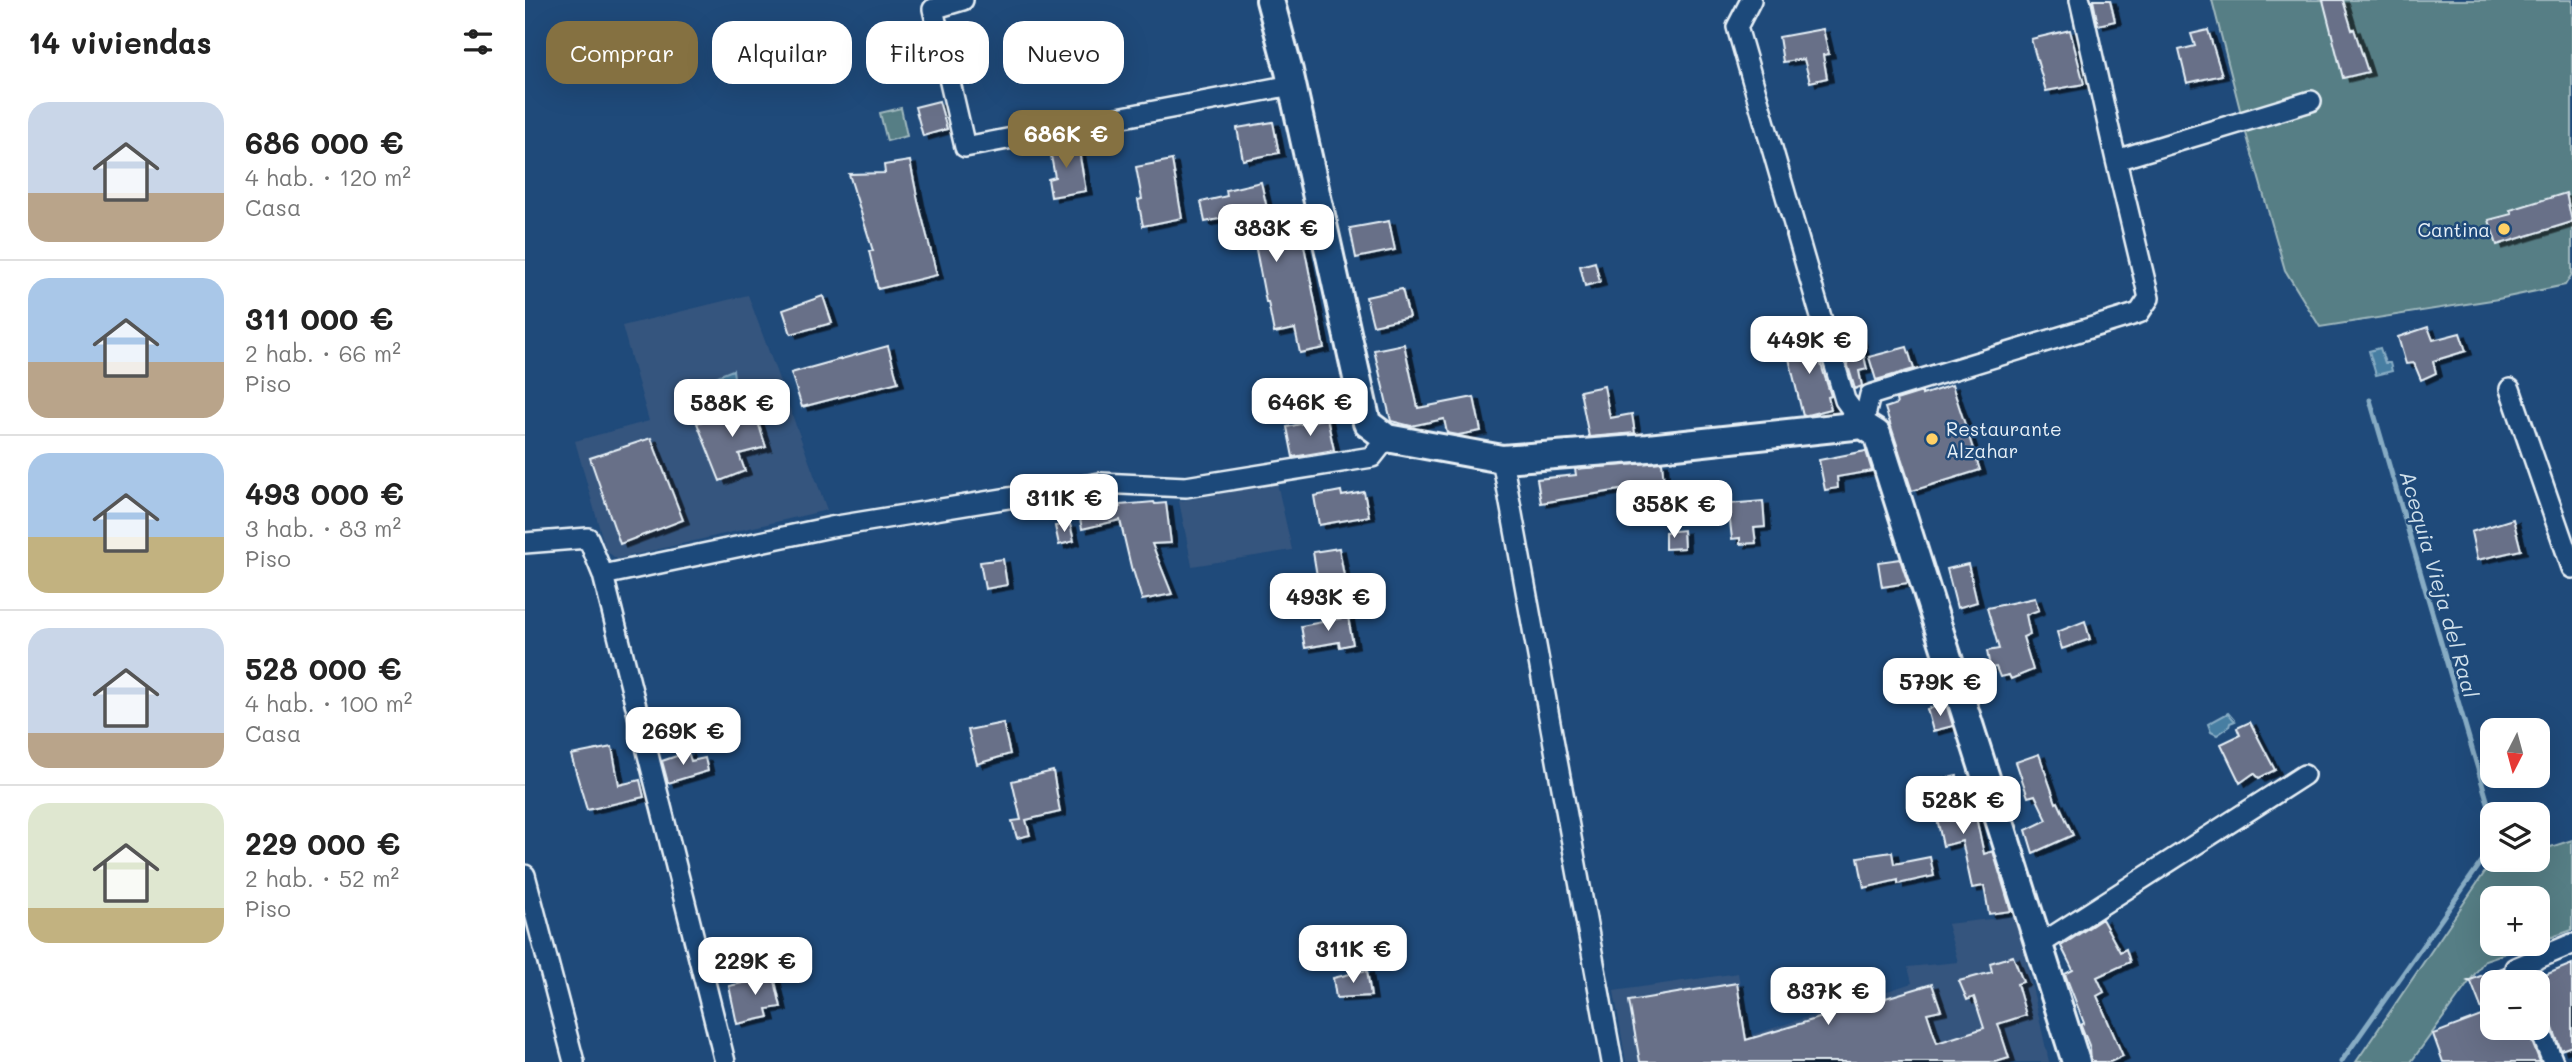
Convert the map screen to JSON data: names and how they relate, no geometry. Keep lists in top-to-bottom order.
{
  "water": ["Acequia Vieja del Raal"],
  "places": ["Cantina", "Restaurante Alzahar"],
  "north": "bottom",
  "page": {
    "heading": "14 viviendas",
    "chip": [
      "Comprar",
      "Alquilar",
      "Filtros",
      "Nuevo"
    ],
    "list": [
      {
        "name": "686 000 €",
        "note": "4 hab. · 120 m² · Casa"
      },
      {
        "name": "311 000 €",
        "note": "2 hab. · 66 m² · Piso"
      },
      {
        "name": "493 000 €",
        "note": "3 hab. · 83 m² · Piso"
      },
      {
        "name": "528 000 €",
        "note": "4 hab. · 100 m² · Casa"
      },
      {
        "name": "229 000 €",
        "note": "2 hab. · 52 m² · Piso"
      }
    ],
    "price": [
      "686K €",
      "383K €",
      "449K €",
      "646K €",
      "588K €",
      "311K €",
      "358K €",
      "493K €",
      "579K €",
      "269K €",
      "528K €",
      "311K €",
      "229K €",
      "837K €"
    ],
    "map_buttons": ["+", "−"]
  }
}
